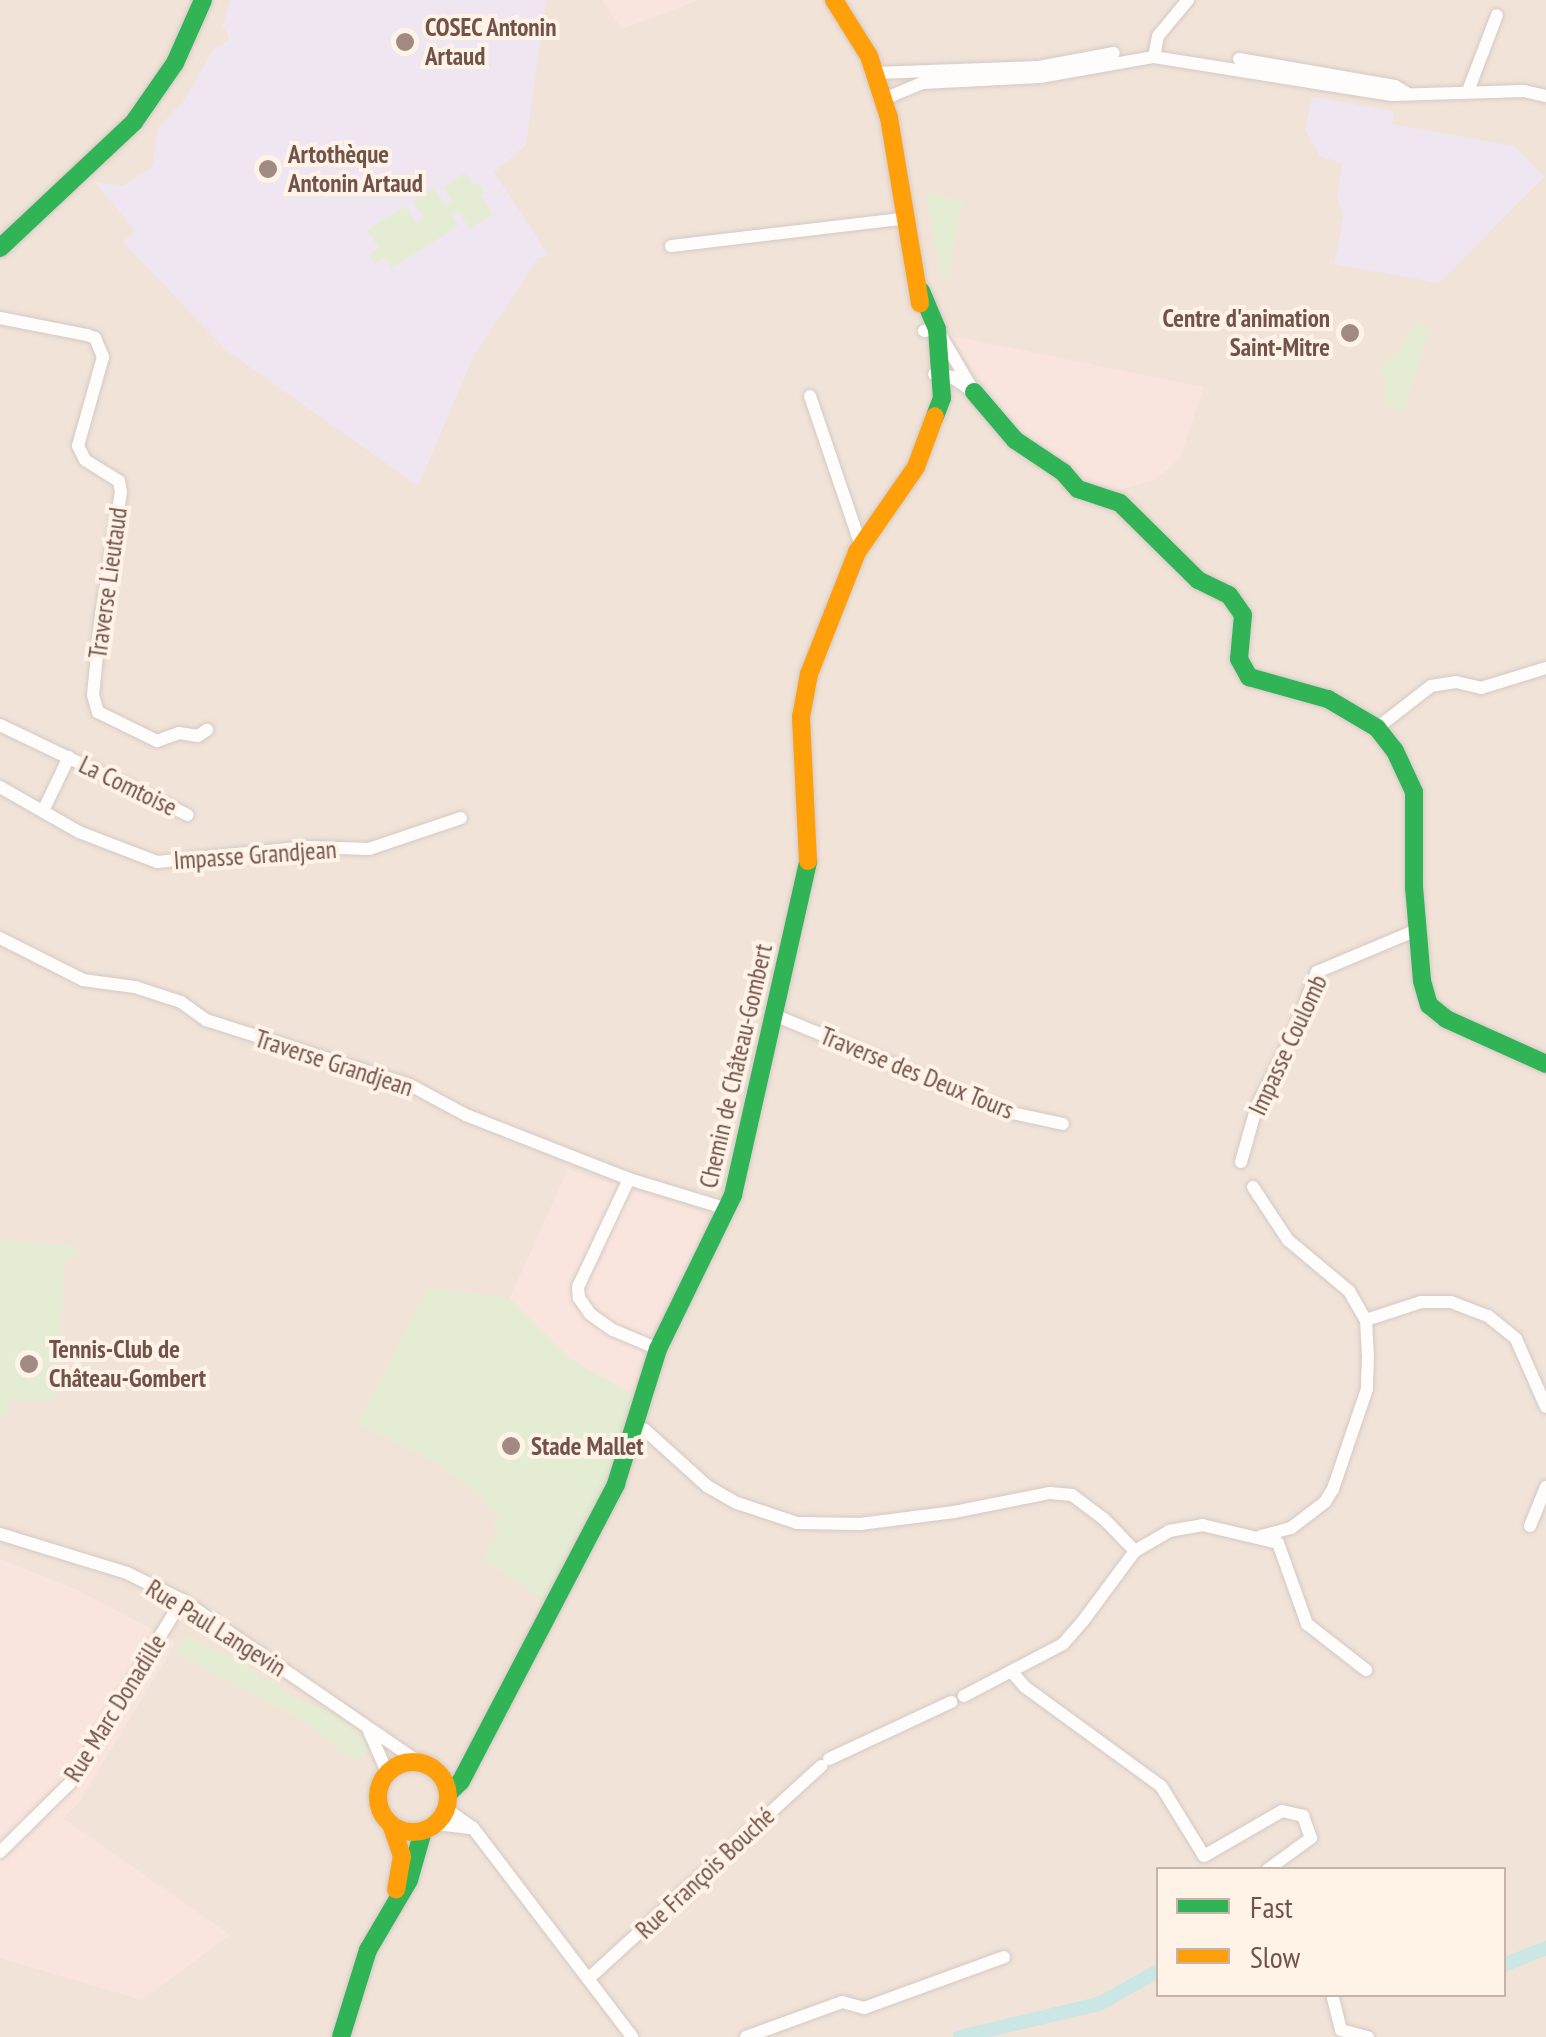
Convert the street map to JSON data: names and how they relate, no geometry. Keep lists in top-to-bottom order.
{
  "streets": {
    "street": [
      "Traverse Lieutaud",
      "La Comtoise",
      "Impasse Grandjean",
      "Impasse Coulomb",
      "Traverse Grandjean",
      "Chemin de Château-Gombert",
      "Traverse des Deux Tours",
      "Rue Paul Langevin",
      "Rue Marc Donadille",
      "Rue François Bouché"
    ]
  },
  "crossings": [
    ["La Comtoise", "Impasse Grandjean"],
    ["Traverse Grandjean", "Chemin de Château-Gombert"],
    ["Chemin de Château-Gombert", "Traverse des Deux Tours"],
    ["Chemin de Château-Gombert", "Rue Paul Langevin"],
    ["Rue Paul Langevin", "Rue Marc Donadille"]
  ],
  "places": [
    "COSEC Antonin Artaud",
    "Artothèque Antonin Artaud",
    "Centre d'animation Saint-Mitre",
    "Tennis-Club de Château-Gombert",
    "Stade Mallet"
  ],
  "legend": ["Fast", "Slow"]
}
